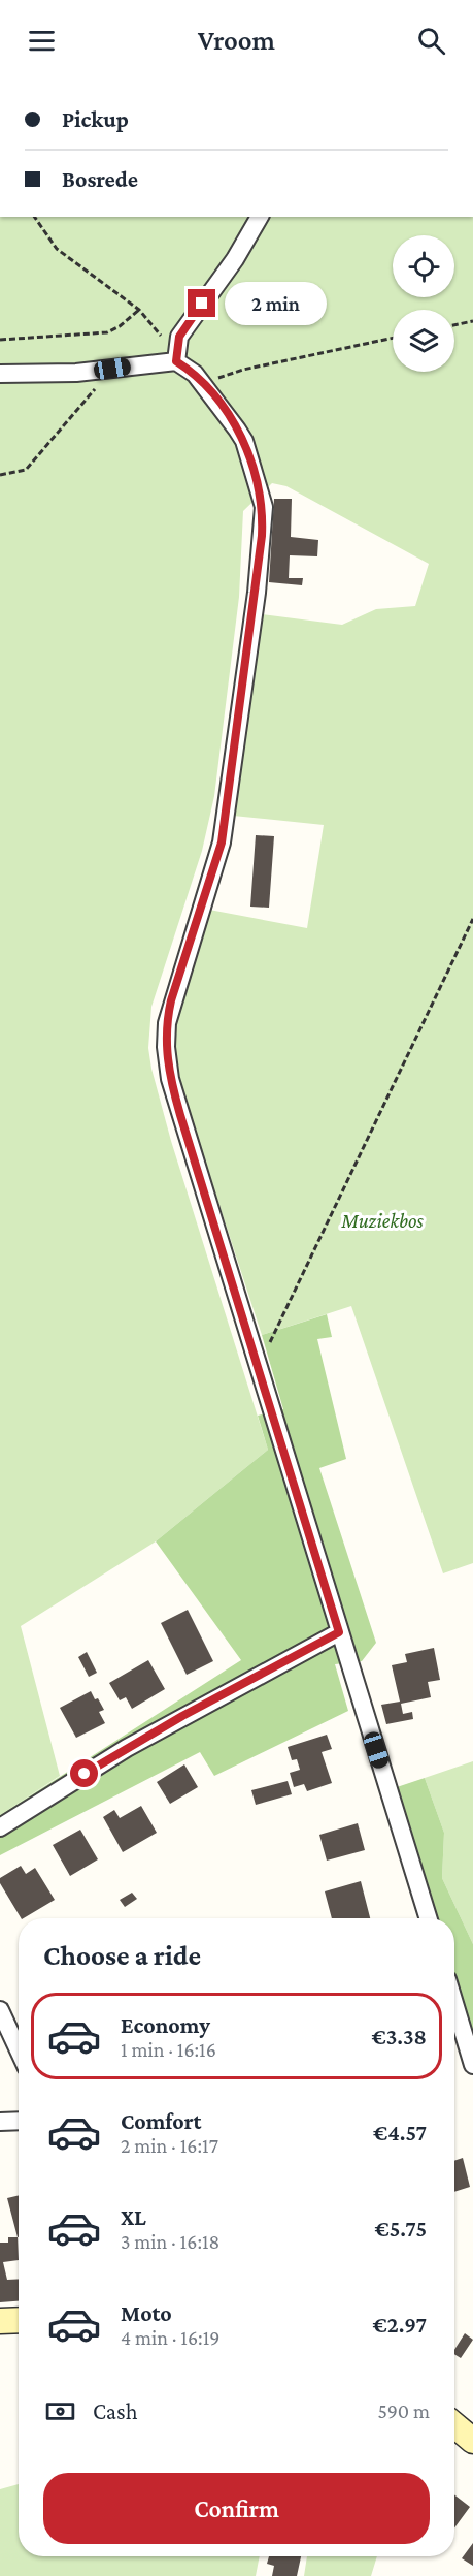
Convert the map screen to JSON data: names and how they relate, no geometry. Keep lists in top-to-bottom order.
{
  "parks": ["Muziekbos"],
  "page": {
    "header": "Vroom",
    "banner": ["Pickup", "Bosrede"],
    "bubble": "2 min",
    "heading": "Choose a ride",
    "list": [
      {
        "name": "Economy",
        "note": "1 min · 16:16",
        "value": "€3.38"
      },
      {
        "name": "Comfort",
        "note": "2 min · 16:17",
        "value": "€4.57"
      },
      {
        "name": "XL",
        "note": "3 min · 16:18",
        "value": "€5.75"
      },
      {
        "name": "Moto",
        "note": "4 min · 16:19",
        "value": "€2.97"
      }
    ],
    "pay": ["Cash", "590 m"],
    "buttons": "Confirm"
  }
}
